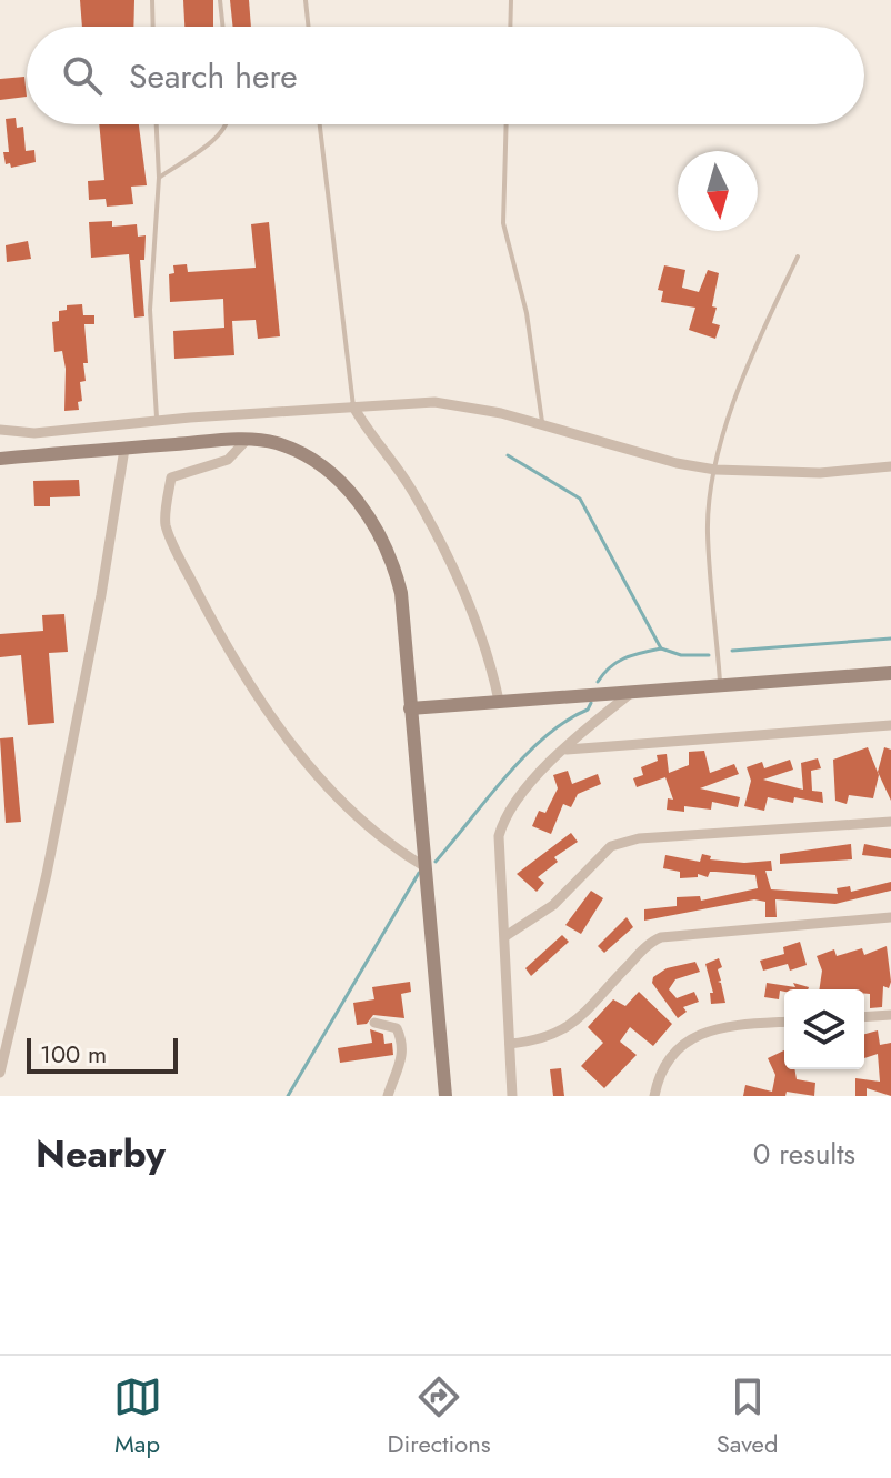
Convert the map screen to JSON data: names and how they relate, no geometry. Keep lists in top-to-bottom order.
{
  "scale_bar": "100 m",
  "north": "bottom",
  "page": {
    "search": "Search here",
    "scale": "100 m",
    "heading": ["Nearby", "0 results"],
    "nav": ["Map", "Directions", "Saved"]
  }
}
